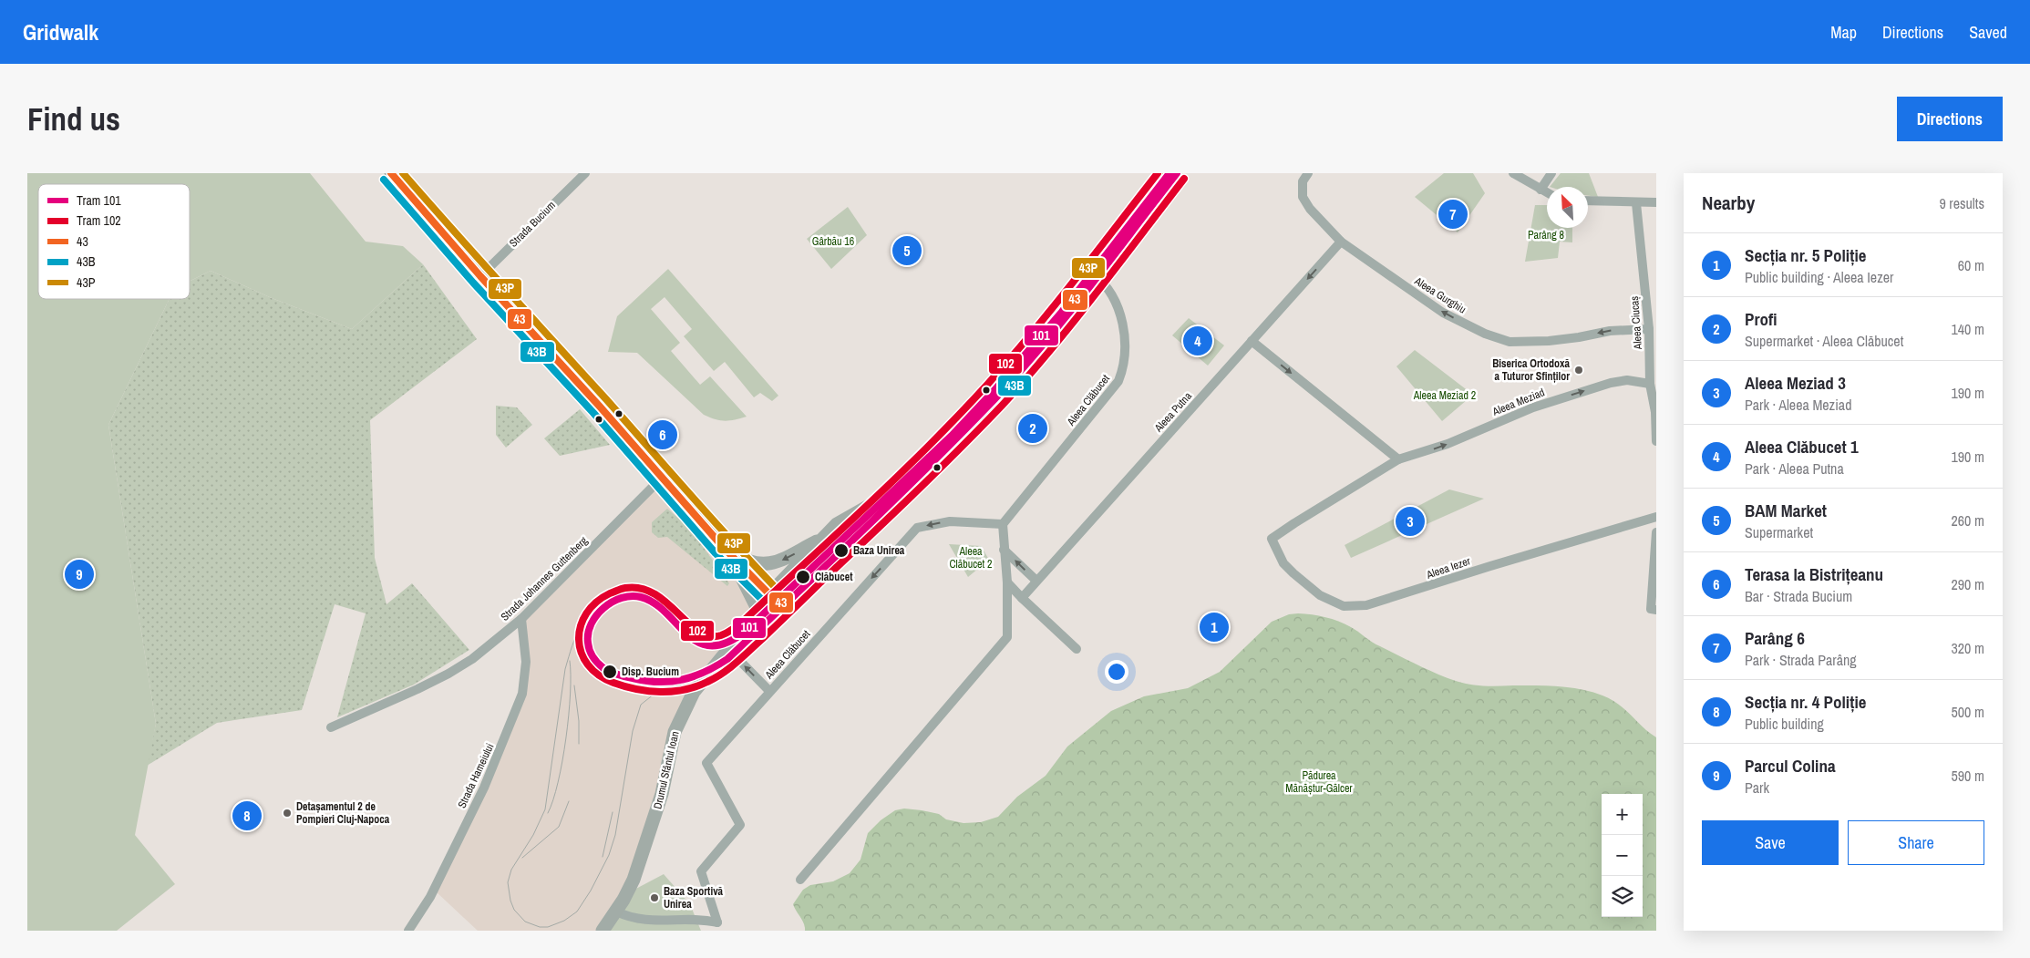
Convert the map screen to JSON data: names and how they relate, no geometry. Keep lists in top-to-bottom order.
{
  "streets": {
    "main road": ["Drumul Sfântul Ioan"],
    "street": [
      "Strada Bucium",
      "Aleea Gurghiu",
      "Aleea Ciucaș",
      "Aleea Clăbucet",
      "Aleea Meziad",
      "Aleea Putna",
      "Aleea Iezer",
      "Strada Johannes Guttenberg",
      "Strada Hameiului"
    ]
  },
  "crossings": [
    ["Aleea Gurghiu", "Aleea Ciucaș"],
    ["Aleea Gurghiu", "Aleea Putna"],
    ["Aleea Ciucaș", "Aleea Meziad"],
    ["Aleea Clăbucet", "Drumul Sfântul Ioan"],
    ["Aleea Meziad", "Aleea Iezer"],
    ["Strada Johannes Guttenberg", "Strada Hameiului"]
  ],
  "one_way": ["Aleea Gurghiu", "Aleea Meziad"],
  "parks": [
    "Parâng 8",
    "Gârbău 16",
    "Aleea Meziad 2",
    "Aleea Clăbucet 2",
    "Pădurea Mănăștur-Gălcer"
  ],
  "places": [
    "Biserica Ortodoxă a Tuturor Sfinților",
    "Baza Unirea",
    "Clăbucet",
    "Disp. Bucium",
    "Detașamentul 2 de Pompieri Cluj-Napoca",
    "Baza Sportivă Unirea"
  ],
  "lines": [
    "tram line 101",
    "tram line 102",
    "transit line 43",
    "transit line 43P",
    "transit line 43B"
  ],
  "legend": [
    "Tram 101",
    "Tram 102",
    "43",
    "43B",
    "43P"
  ],
  "north": "top left",
  "page": {
    "header": "Gridwalk",
    "nav": ["Map", "Directions", "Saved"],
    "buttons": [
      "Directions",
      ["Save", "Share"]
    ],
    "title": "Find us",
    "heading": ["Nearby", "9 results"],
    "pins": [
      "7",
      "5",
      "4",
      "2",
      "6",
      "3",
      "9",
      "1",
      "8"
    ],
    "list": [
      {
        "mark": "1",
        "name": "Secția nr. 5 Poliție",
        "note": "Public building · Aleea Iezer",
        "value": "60 m"
      },
      {
        "mark": "2",
        "name": "Profi",
        "note": "Supermarket · Aleea Clăbucet",
        "value": "140 m"
      },
      {
        "mark": "3",
        "name": "Aleea Meziad 3",
        "note": "Park · Aleea Meziad",
        "value": "190 m"
      },
      {
        "mark": "4",
        "name": "Aleea Clăbucet 1",
        "note": "Park · Aleea Putna",
        "value": "190 m"
      },
      {
        "mark": "5",
        "name": "BAM Market",
        "note": "Supermarket",
        "value": "260 m"
      },
      {
        "mark": "6",
        "name": "Terasa la Bistrițeanu",
        "note": "Bar · Strada Bucium",
        "value": "290 m"
      },
      {
        "mark": "7",
        "name": "Parâng 6",
        "note": "Park · Strada Parâng",
        "value": "320 m"
      },
      {
        "mark": "8",
        "name": "Secția nr. 4 Poliție",
        "note": "Public building",
        "value": "500 m"
      },
      {
        "mark": "9",
        "name": "Parcul Colina",
        "note": "Park",
        "value": "590 m"
      }
    ],
    "map_buttons": ["+", "−"]
  }
}
